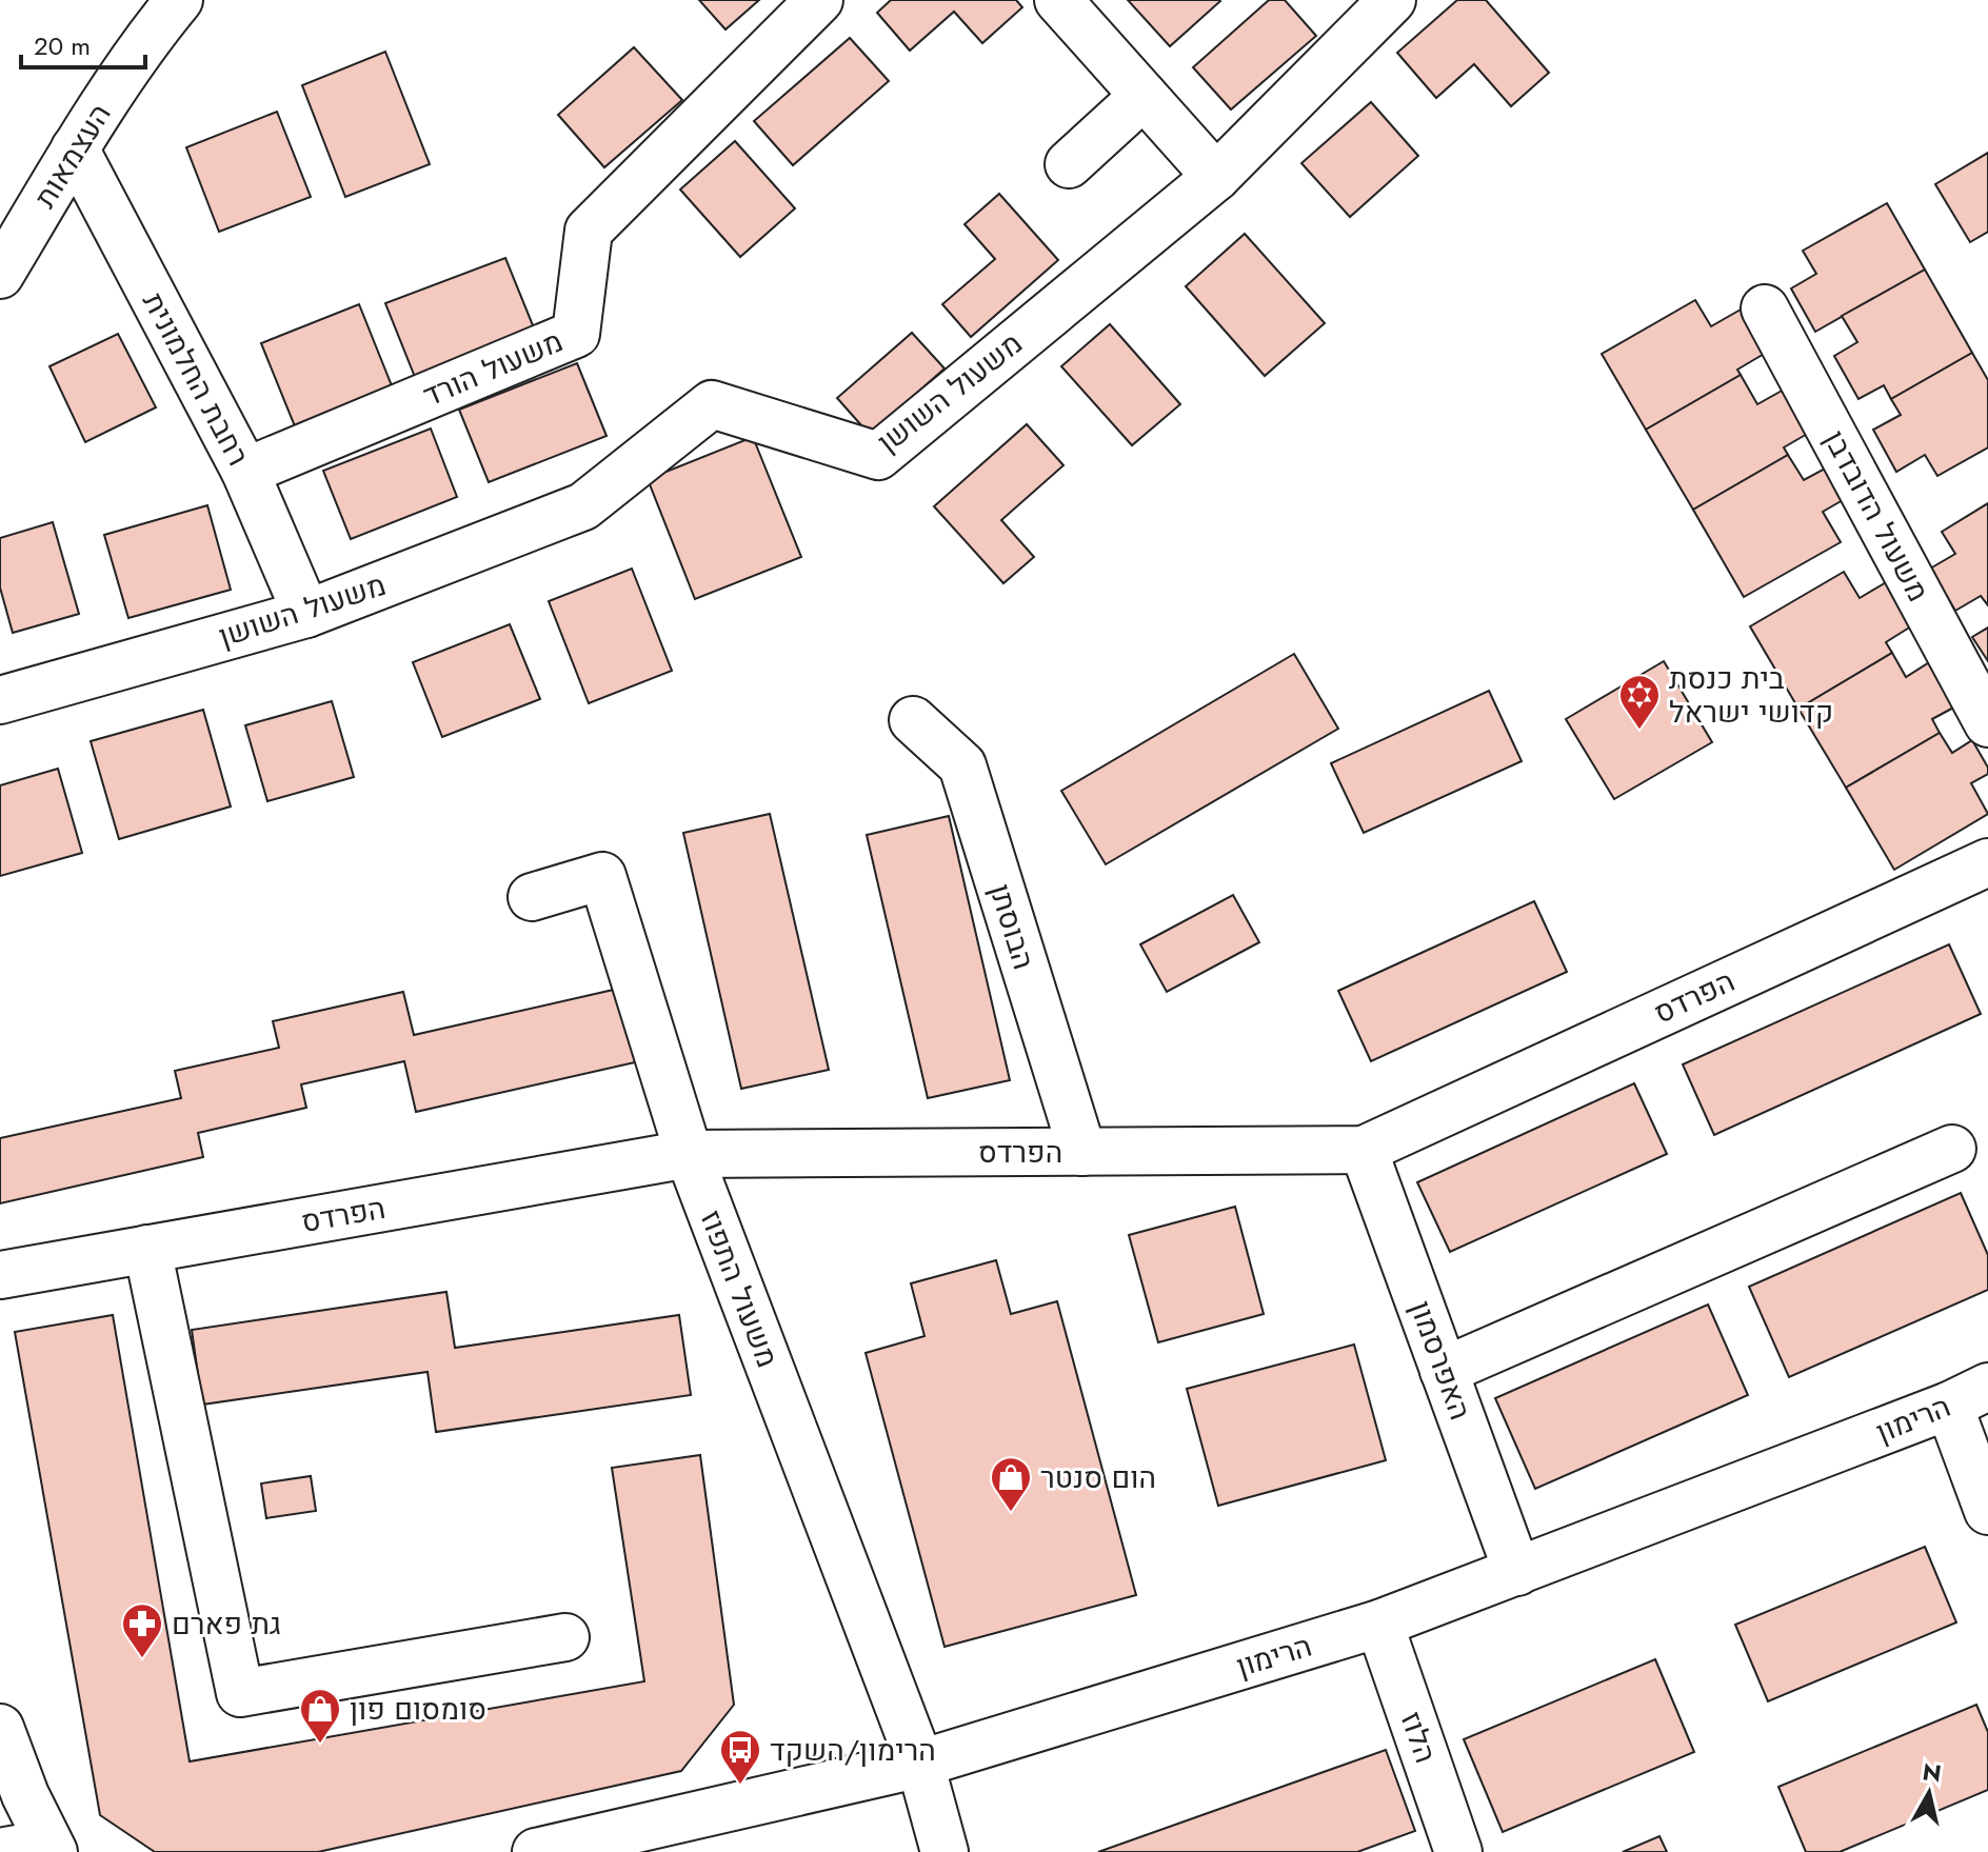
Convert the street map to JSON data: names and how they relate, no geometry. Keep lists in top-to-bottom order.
{
  "streets": {
    "street": [
      "העצמאות",
      "משעול הורד",
      "רחבת החלמונית",
      "משעול השושן",
      "משעול הדובדבן",
      "הבוסתן",
      "הפרדס",
      "משעול התפוז",
      "האפרסמון",
      "הרימון",
      "הלוז"
    ]
  },
  "crossings": [
    ["העצמאות", "רחבת החלמונית"],
    ["משעול הורד", "רחבת החלמונית"],
    ["רחבת החלמונית", "משעול השושן"],
    ["הבוסתן", "הפרדס"],
    ["הפרדס", "משעול התפוז"],
    ["הפרדס", "האפרסמון"],
    ["משעול התפוז", "הרימון"],
    ["האפרסמון", "הרימון"],
    ["הרימון", "הלוז"]
  ],
  "places": {
    "synagogue": ["בית כנסת קדושי ישראל"],
    "shop": ["הום סנטר", "סומסום פון"],
    "pharmacy": ["גת פארם"],
    "bus stop": ["הרימון/השקד"]
  },
  "scale_bar": "20 m",
  "north": "top"
}
